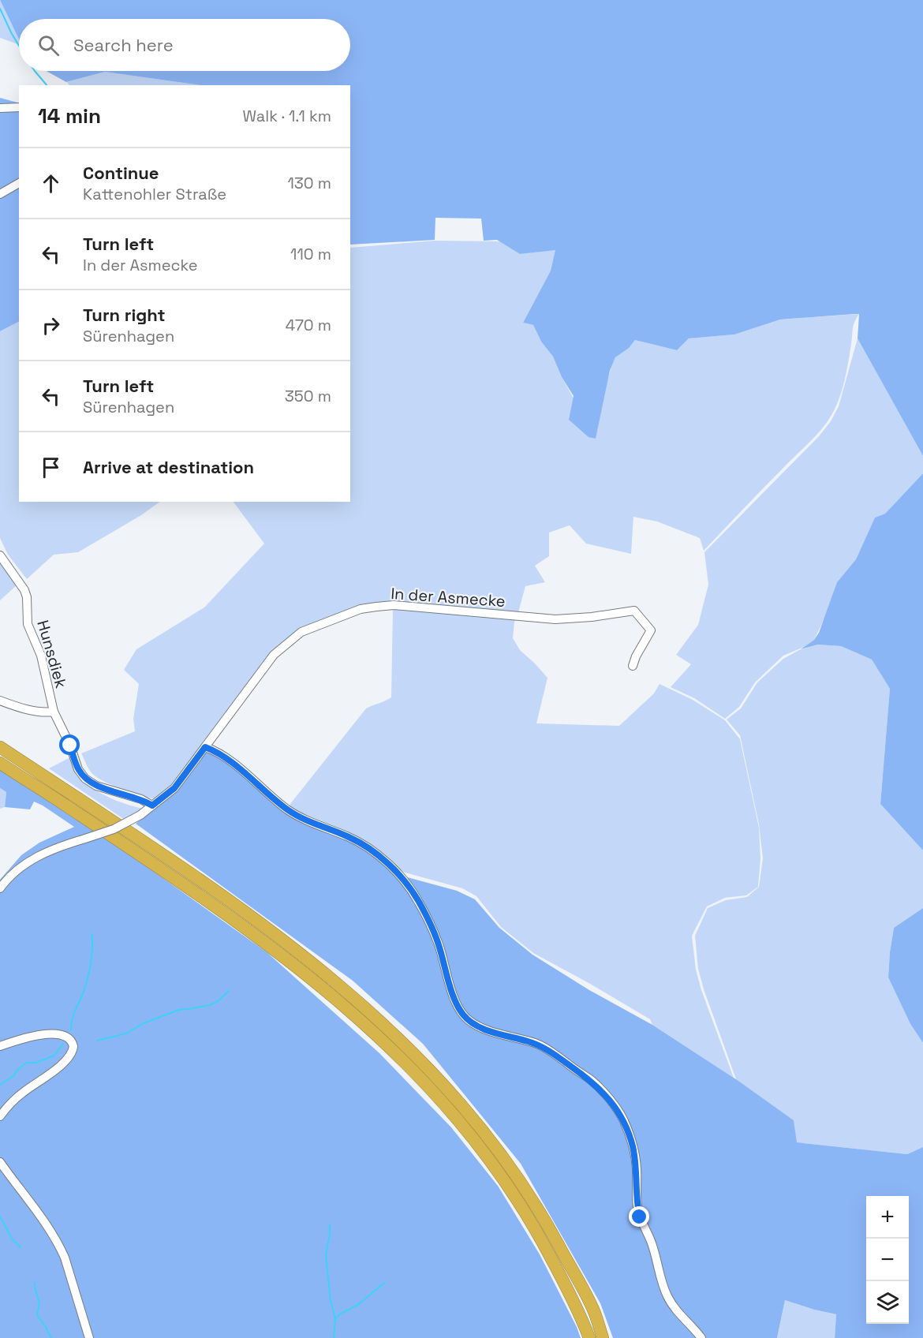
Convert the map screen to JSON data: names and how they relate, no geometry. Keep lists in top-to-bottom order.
{
  "streets": {
    "street": ["In der Asmecke", "Hunsdiek"]
  },
  "crossings": [
    ["In der Asmecke", "Hunsdiek"]
  ],
  "page": {
    "search": "Search here",
    "heading": ["14 min", "Walk · 1.1 km"],
    "list": [
      ["Continue", "Kattenohler Straße", "130 m"],
      ["Turn left", "In der Asmecke", "110 m"],
      ["Turn right", "Sürenhagen", "470 m"],
      ["Turn left", "Sürenhagen", "350 m"],
      "Arrive at destination"
    ],
    "map_buttons": ["+", "−"]
  }
}
